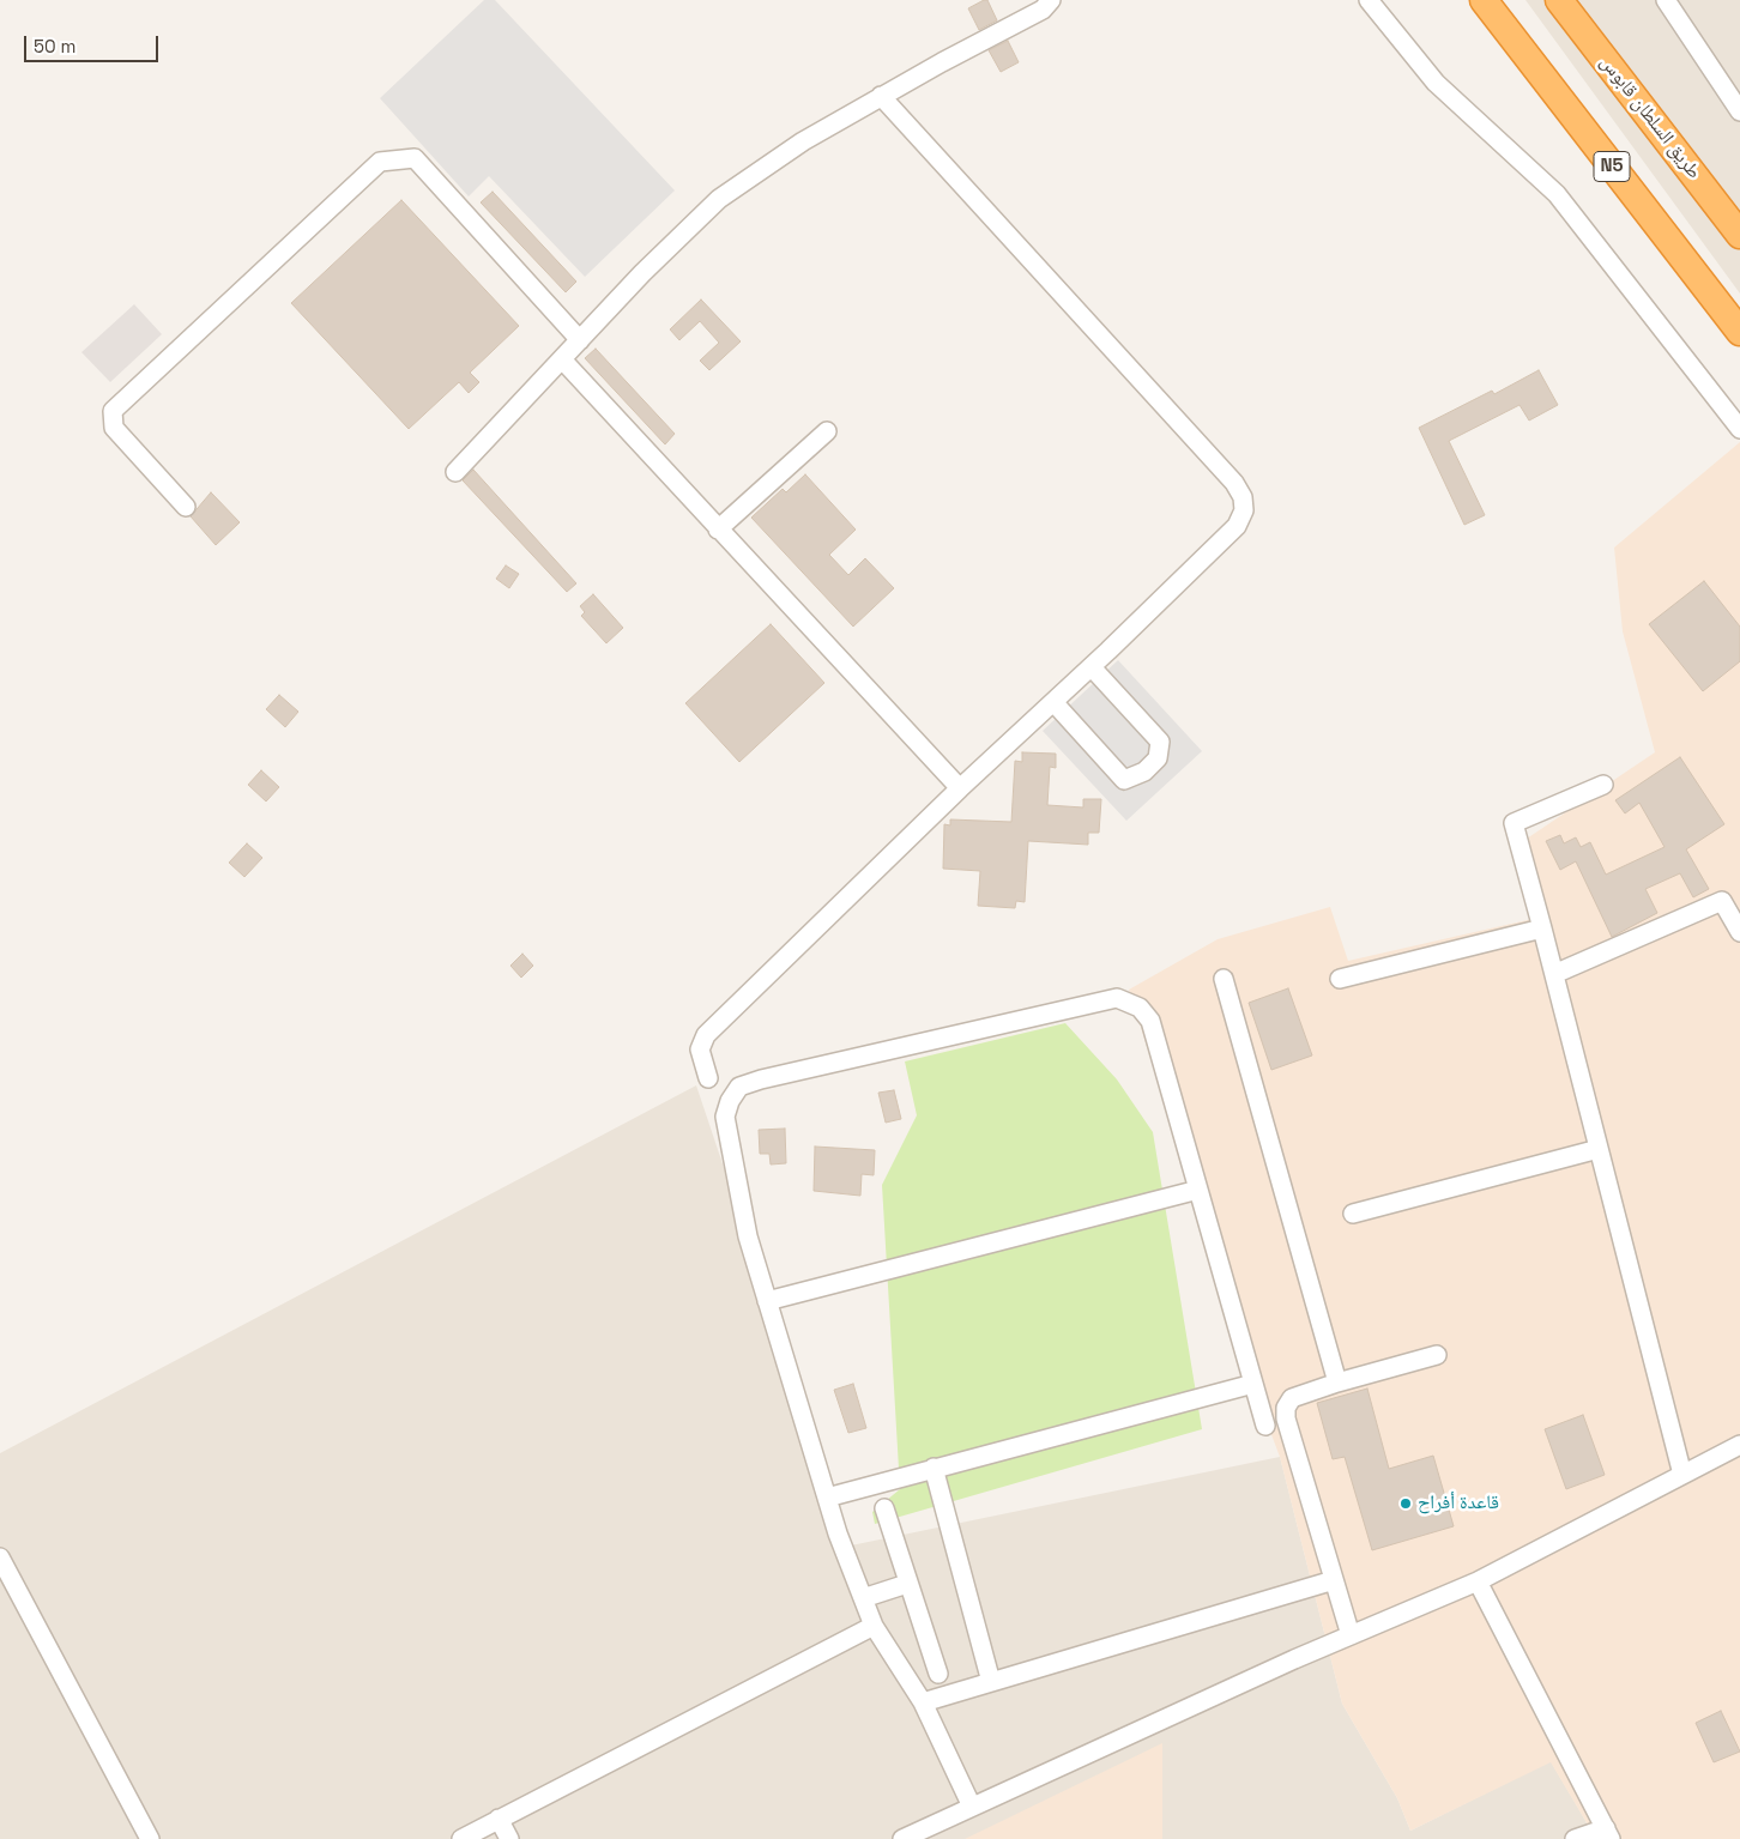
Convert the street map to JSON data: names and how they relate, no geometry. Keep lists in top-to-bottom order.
{
  "streets": {
    "highway": ["طريق السلطان قابوس", "N5"]
  },
  "places": ["قاعدة أفراح"],
  "scale_bar": "50 m"
}
